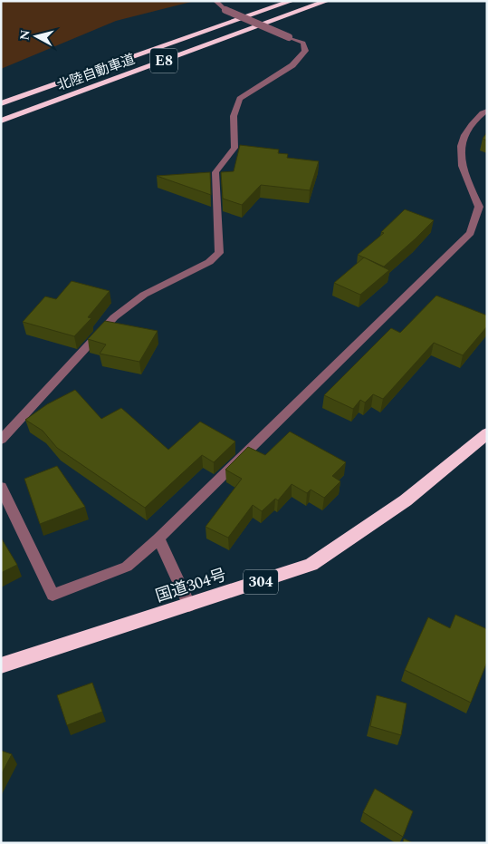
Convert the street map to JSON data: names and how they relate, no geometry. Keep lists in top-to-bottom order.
{
  "streets": {
    "highway": [
      "E8",
      "北陸自動車道",
      "304",
      "国道304号"
    ]
  },
  "north": "left"
}
